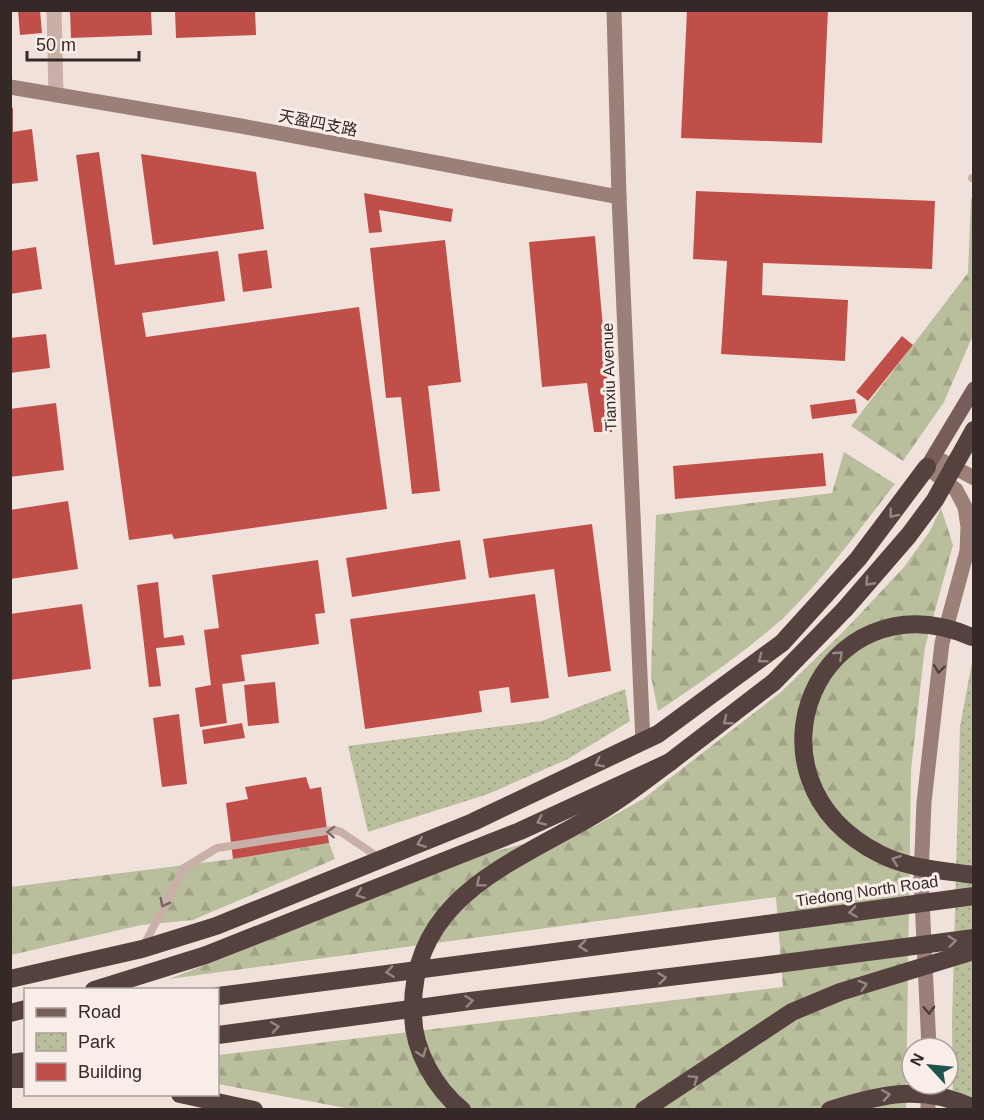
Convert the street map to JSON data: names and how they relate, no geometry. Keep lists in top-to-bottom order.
{
  "streets": {
    "highway": ["Tiedong North Road"],
    "street": ["天盈四支路", "Tianxiu Avenue"]
  },
  "crossings": [
    ["天盈四支路", "Tianxiu Avenue"]
  ],
  "legend": ["Road", "Park", "Building"],
  "scale_bar": "50 m",
  "north": "top left"
}
